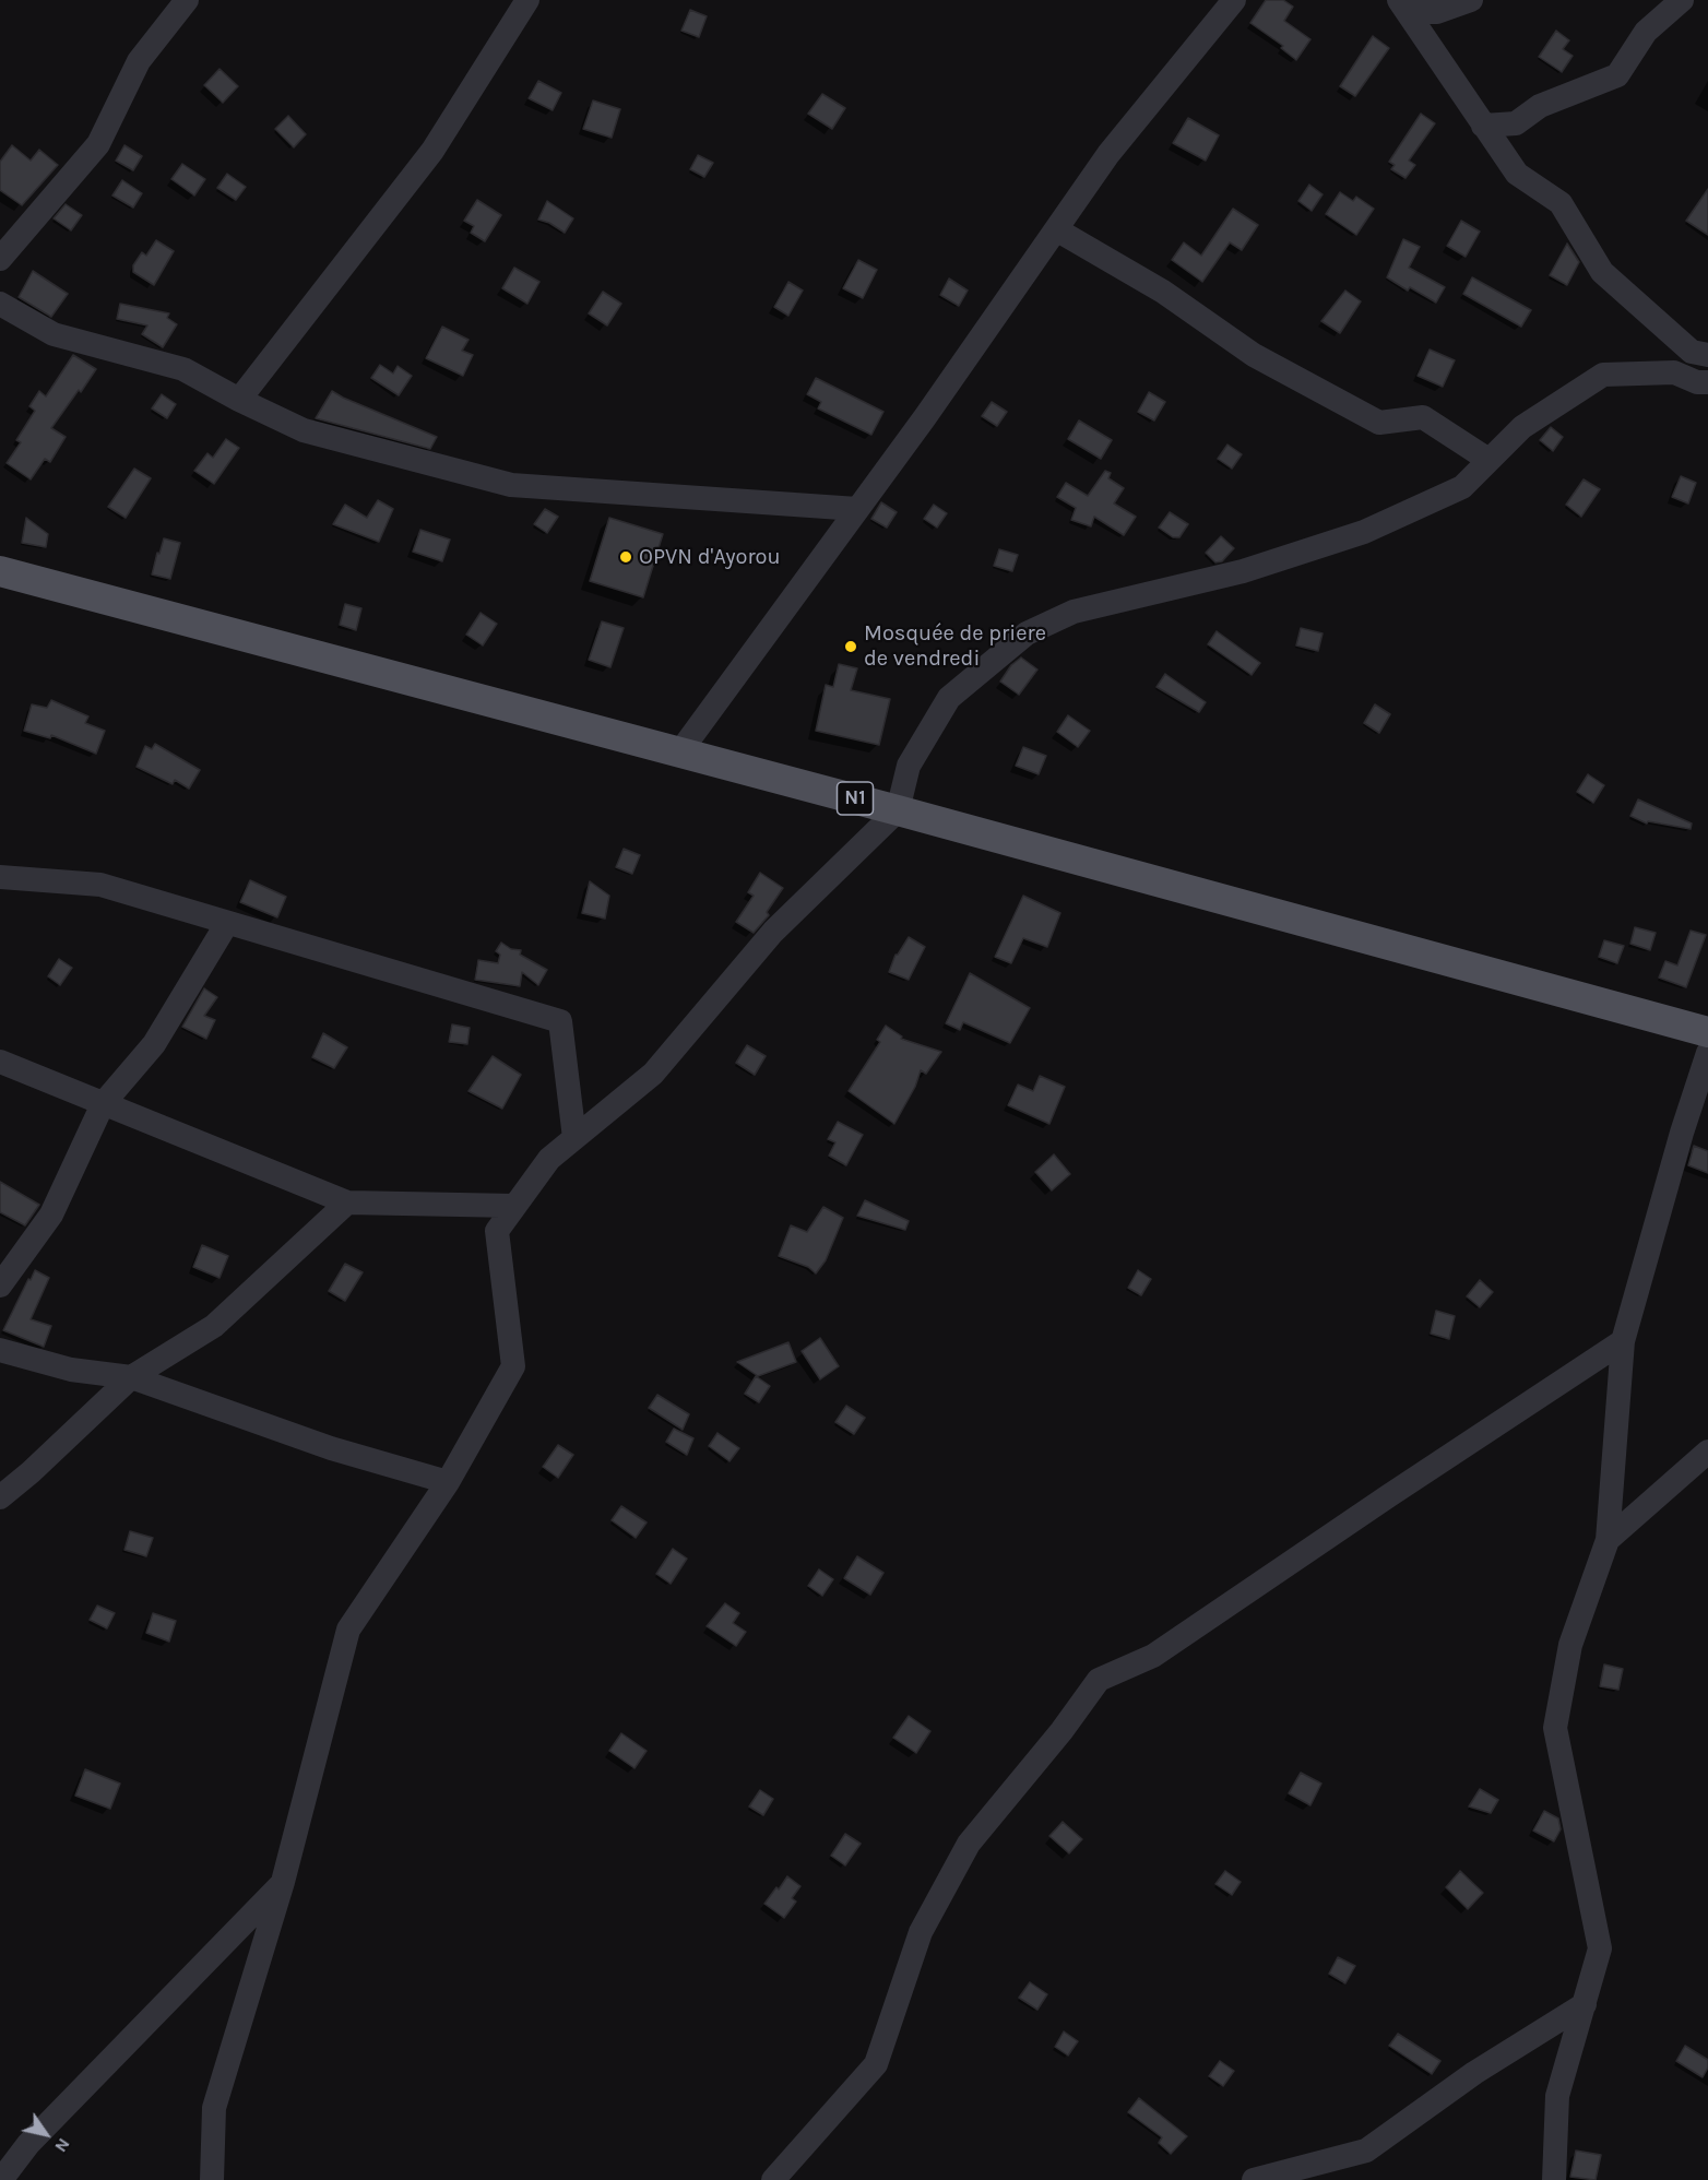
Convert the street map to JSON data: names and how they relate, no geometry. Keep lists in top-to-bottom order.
{
  "streets": {
    "main road": ["N1"]
  },
  "places": ["OPVN d'Ayorou", "Mosquée de priere de vendredi"],
  "north": "bottom right"
}
